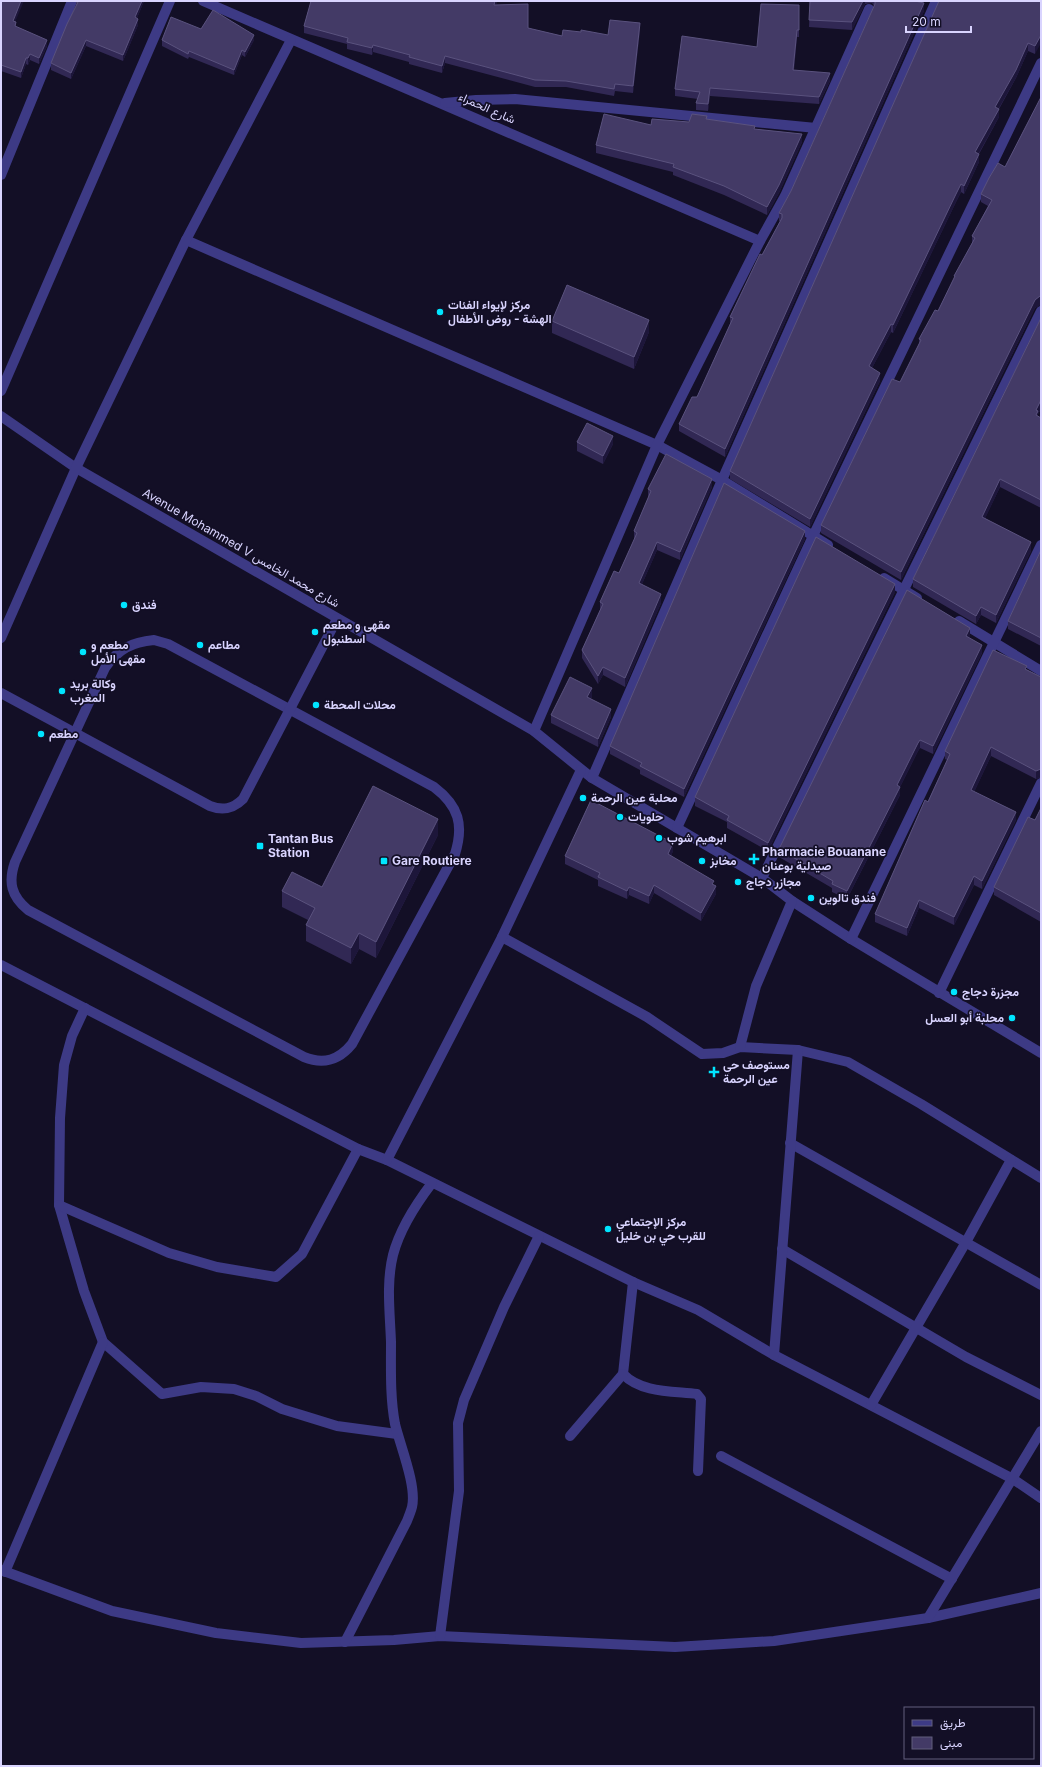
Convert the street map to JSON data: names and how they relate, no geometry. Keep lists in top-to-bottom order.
{
  "streets": {
    "street": ["شارع الحمراء", "Avenue Mohammed V شارع محمد الخامس"]
  },
  "places": {
    "other": [
      "مركز لإيواء الفئات الهشة - روض الأطفال",
      "فندق",
      "مقهى و مطعم اسطنبول",
      "مطاعم",
      "مطعم و مقهى الأمل",
      "وكالة بريد المغرب",
      "محلات المحطة",
      "مطعم",
      "محلبة عين الرحمة",
      "حلويات",
      "ابرهيم شوب",
      "مخابز",
      "مجازر دجاج",
      "فندق تالوين",
      "مجزرة دجاج",
      "محلبة أبو العسل",
      "مركز الإجتماعي للقرب حي بن خليل"
    ],
    "transit": ["Tantan Bus Station", "Gare Routiere"],
    "health": ["Pharmacie Bouanane صيدلية بوعنان", "مستوصف حي عين الرحمة"]
  },
  "legend": ["طريق", "مبنى"],
  "scale_bar": "20 m"
}
